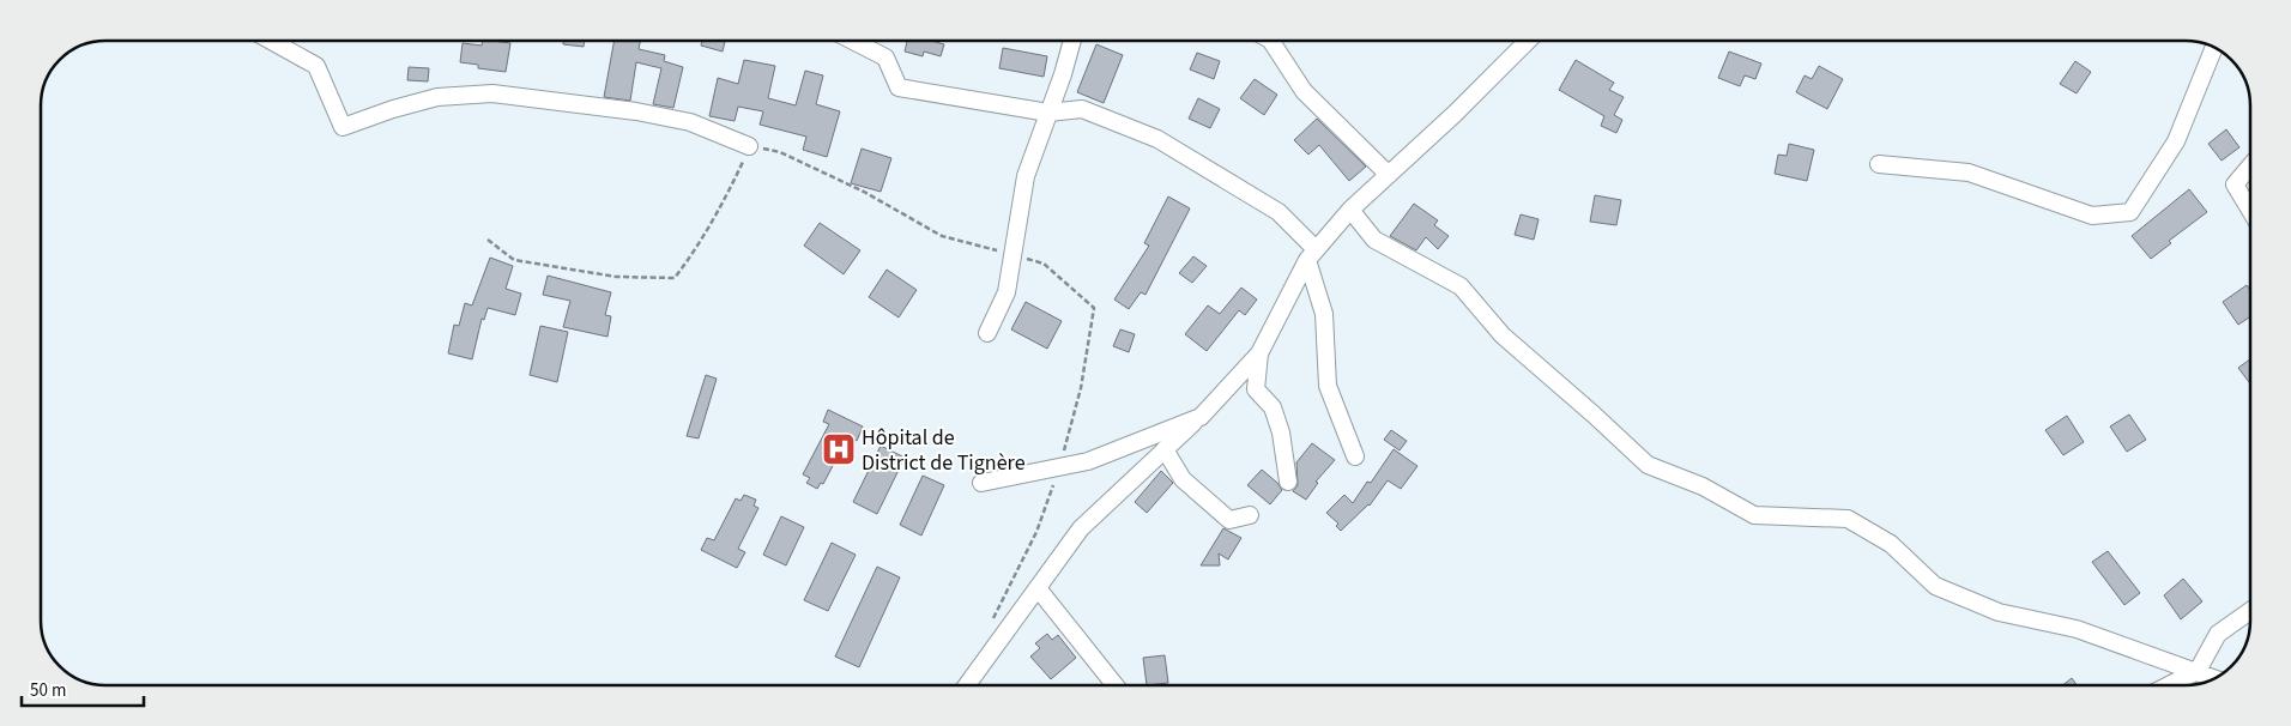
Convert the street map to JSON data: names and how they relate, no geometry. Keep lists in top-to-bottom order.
{
  "places": {
    "hospital": ["Hôpital de District de Tignère"]
  },
  "scale_bar": "50 m"
}
